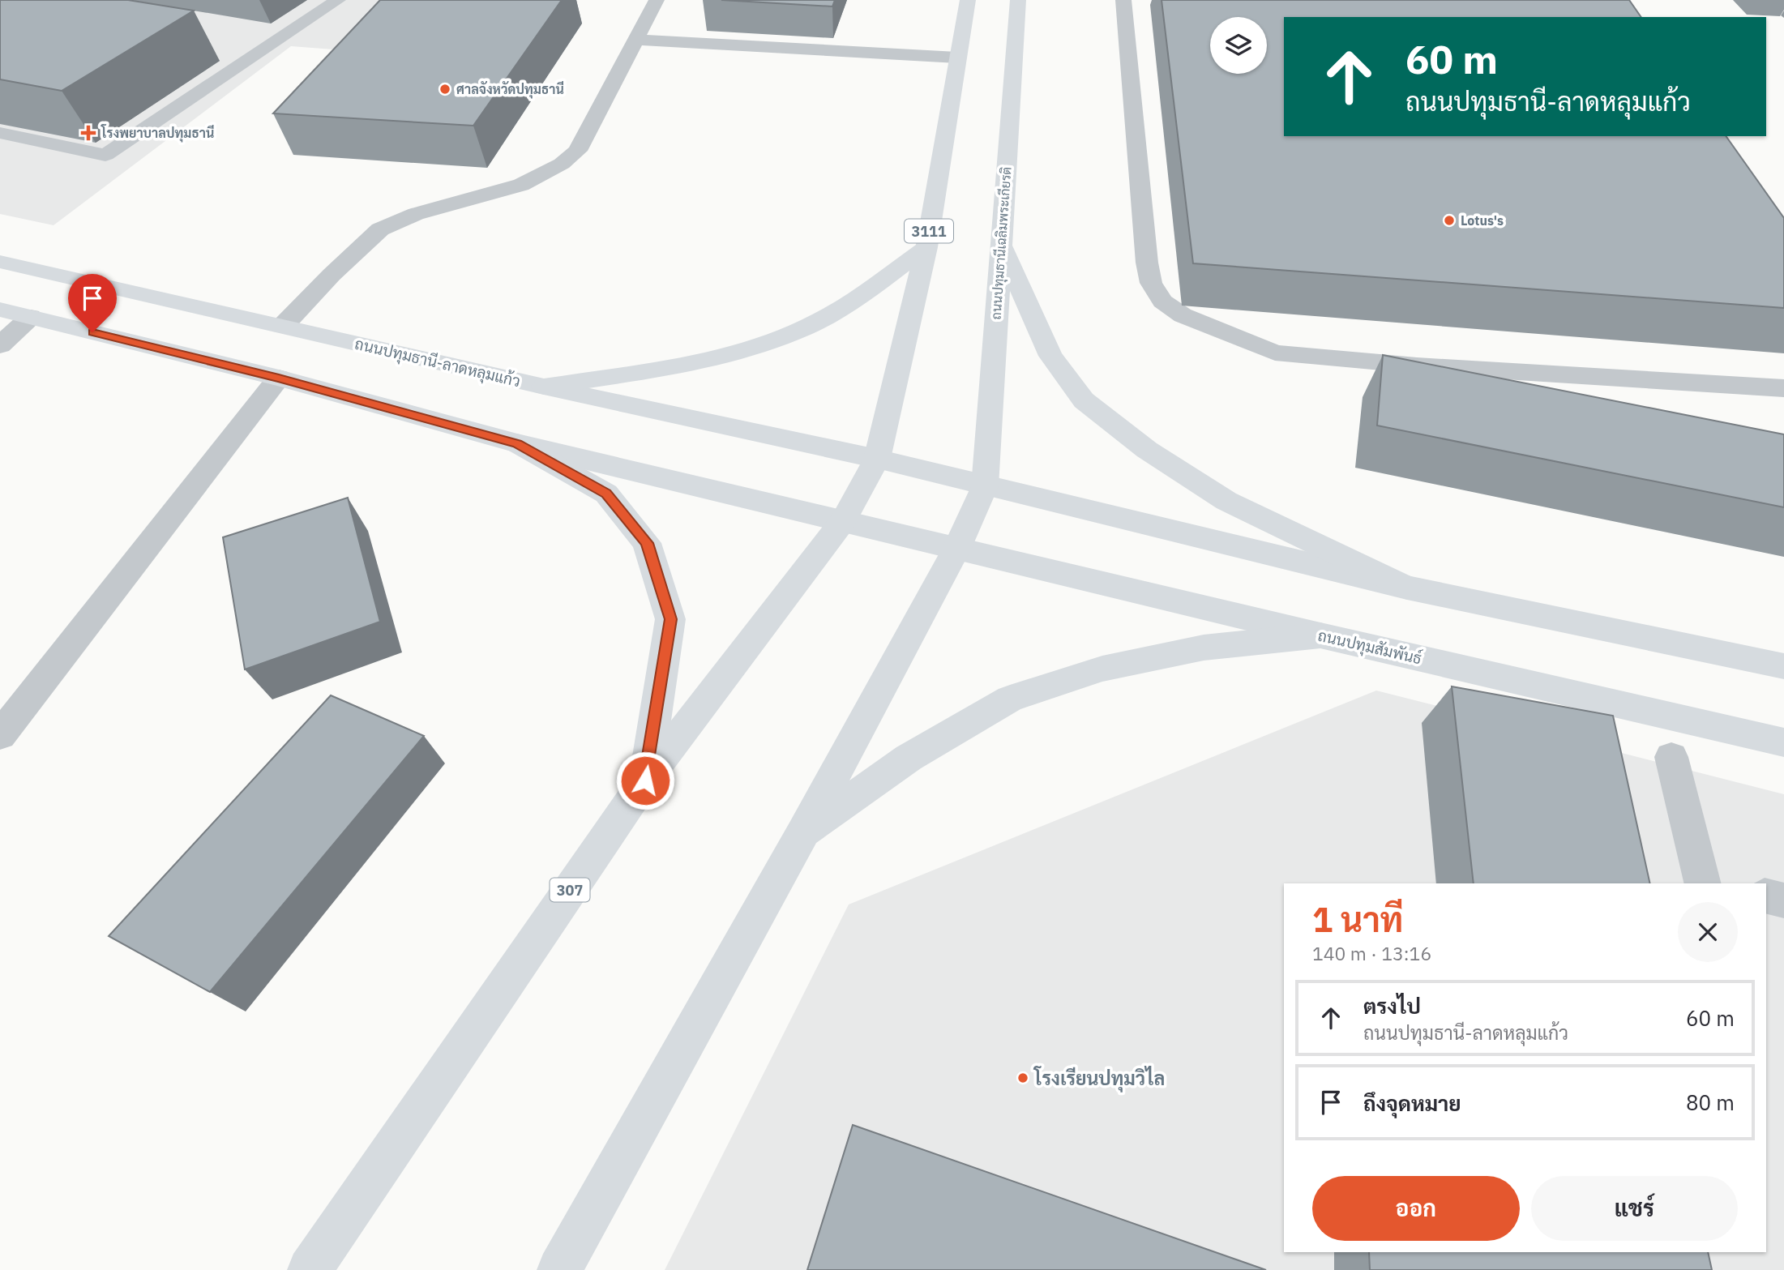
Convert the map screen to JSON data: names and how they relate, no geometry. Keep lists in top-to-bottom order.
{
  "streets": {
    "main road": [
      "3111",
      "ถนนปทุมธานีเฉลิมพระเกียรติ",
      "ถนนปทุมธานี-ลาดหลุมแก้ว",
      "ถนนปทุมสัมพันธ์",
      "307"
    ]
  },
  "crossings": [
    ["3111", "ถนนปทุมธานี-ลาดหลุมแก้ว"],
    ["ถนนปทุมธานีเฉลิมพระเกียรติ", "ถนนปทุมธานี-ลาดหลุมแก้ว"],
    ["ถนนปทุมสัมพันธ์", "307"]
  ],
  "places": {
    "other": ["ศาลจังหวัดปทุมธานี", "Lotus's", "โรงเรียนปทุมวิไล"],
    "health": ["โรงพยาบาลปทุมธานี"]
  },
  "page": {
    "turn": ["60 m", "ถนนปทุมธานี-ลาดหลุมแก้ว"],
    "heading": ["1 นาที", "140 m · 13:16"],
    "list": [
      {
        "name": "ตรงไป",
        "note": "ถนนปทุมธานี-ลาดหลุมแก้ว",
        "value": "60 m"
      },
      {
        "name": "ถึงจุดหมาย",
        "value": "80 m"
      }
    ],
    "buttons": ["ออก", "แชร์"]
  }
}
